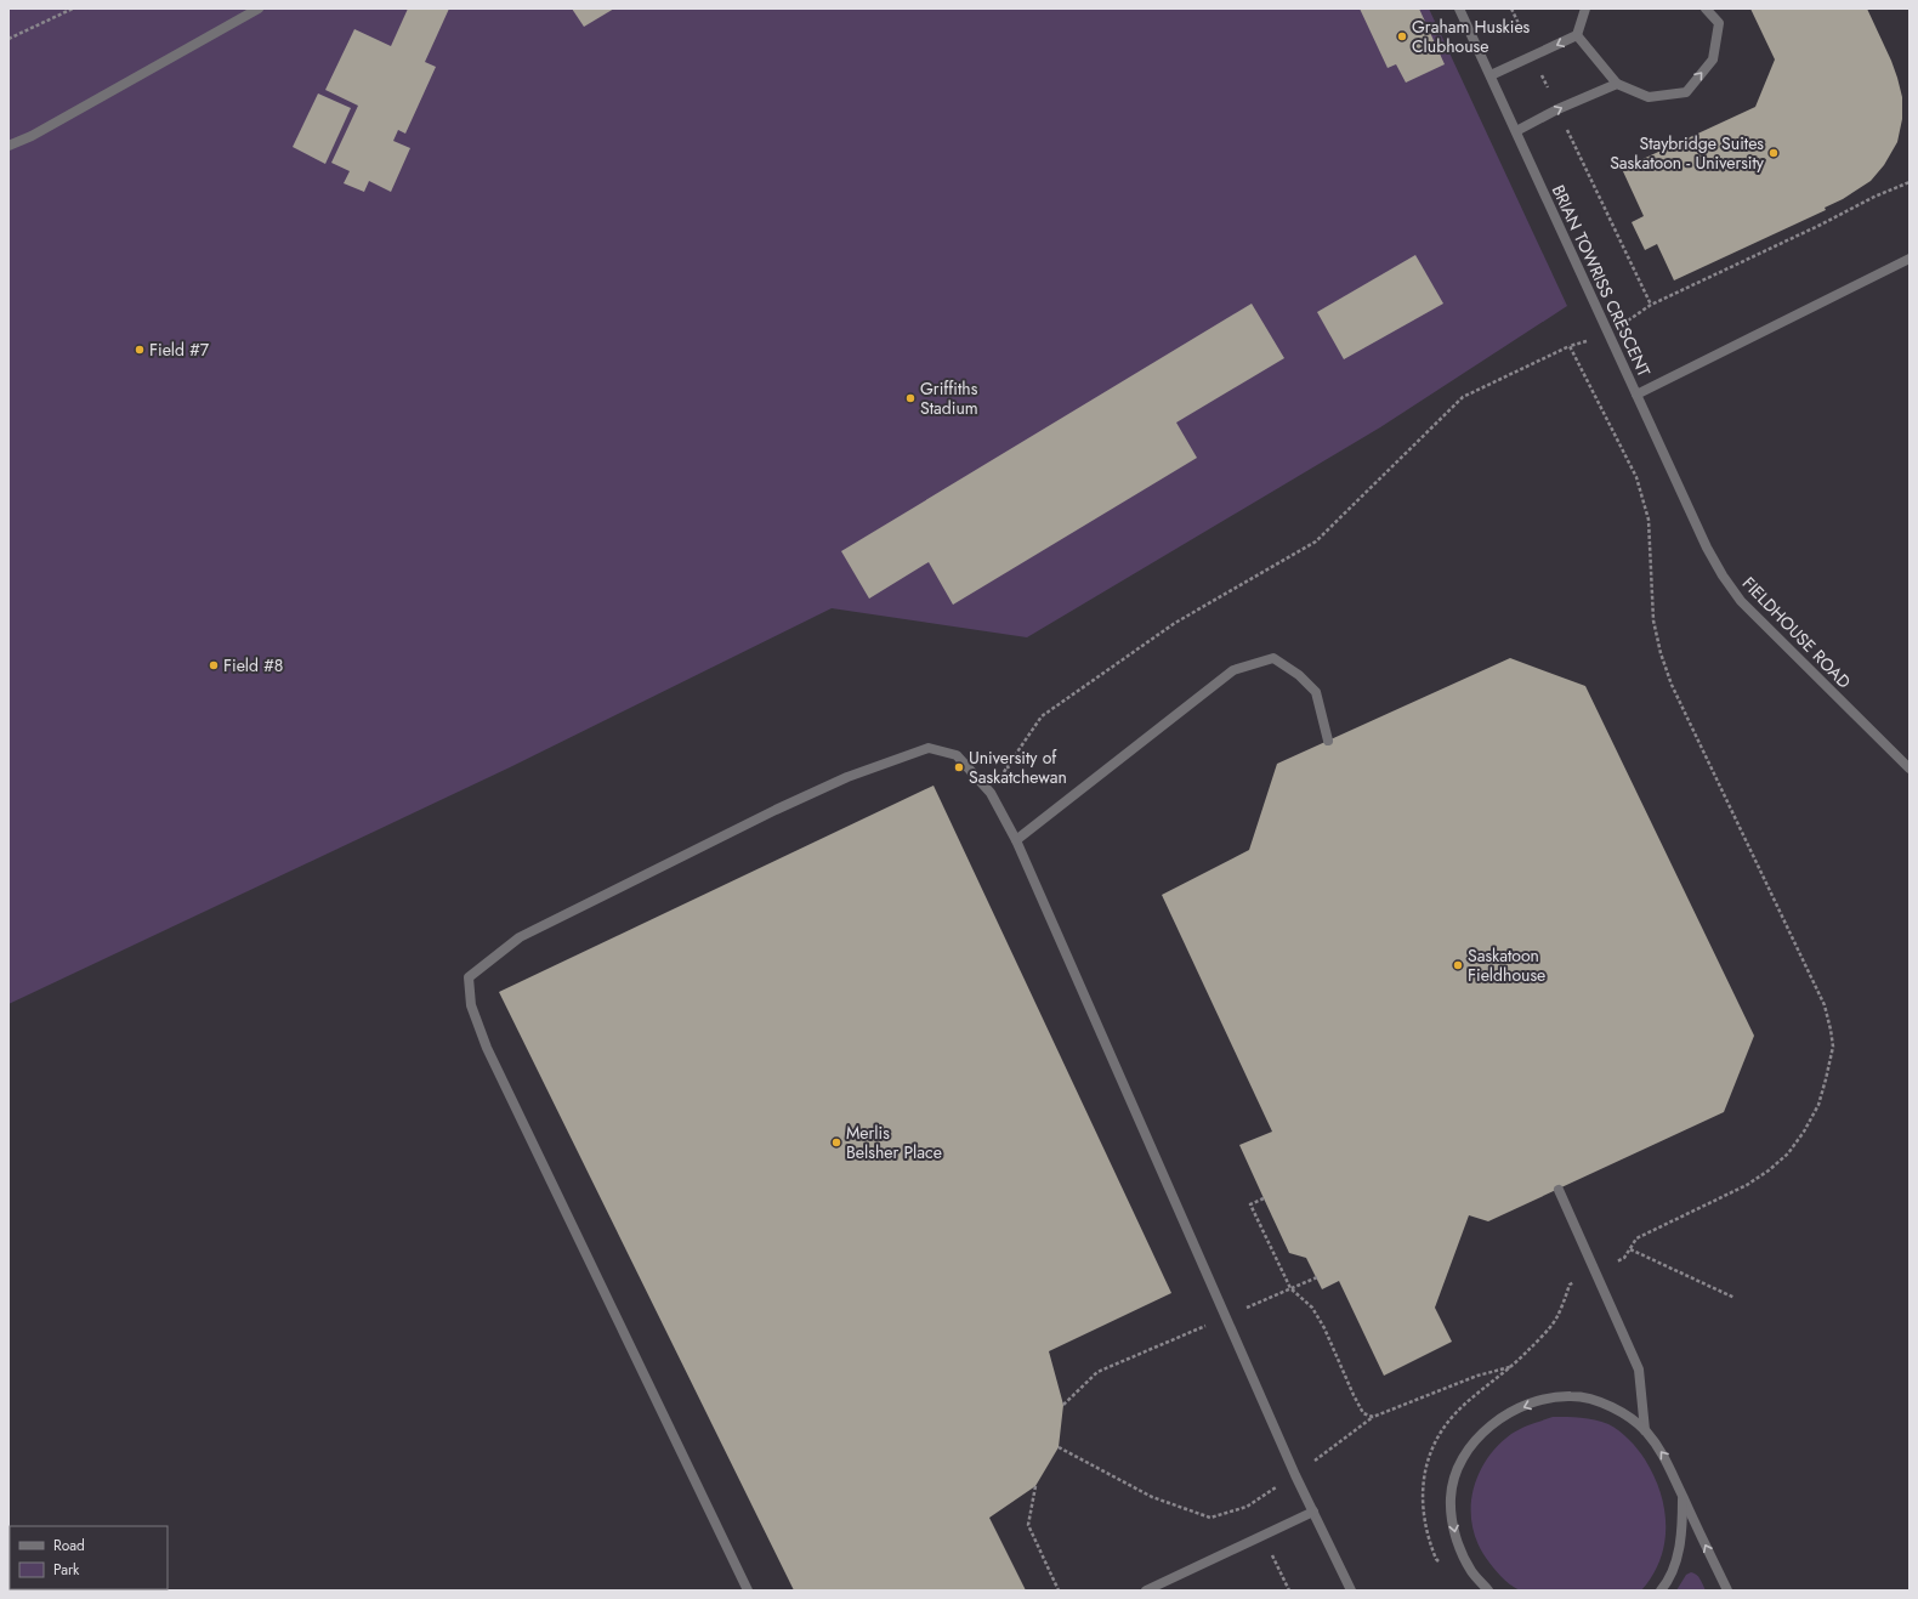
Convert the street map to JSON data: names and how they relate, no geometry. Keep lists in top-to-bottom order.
{
  "streets": {
    "street": ["BRIAN TOWRISS CRESCENT", "FIELDHOUSE ROAD"]
  },
  "crossings": [
    ["BRIAN TOWRISS CRESCENT", "FIELDHOUSE ROAD"]
  ],
  "places": [
    "Graham Huskies Clubhouse",
    "Staybridge Suites Saskatoon - University",
    "Field #7",
    "Griffiths Stadium",
    "Field #8",
    "University of Saskatchewan",
    "Saskatoon Fieldhouse",
    "Merlis Belsher Place"
  ],
  "legend": ["Road", "Park"]
}
